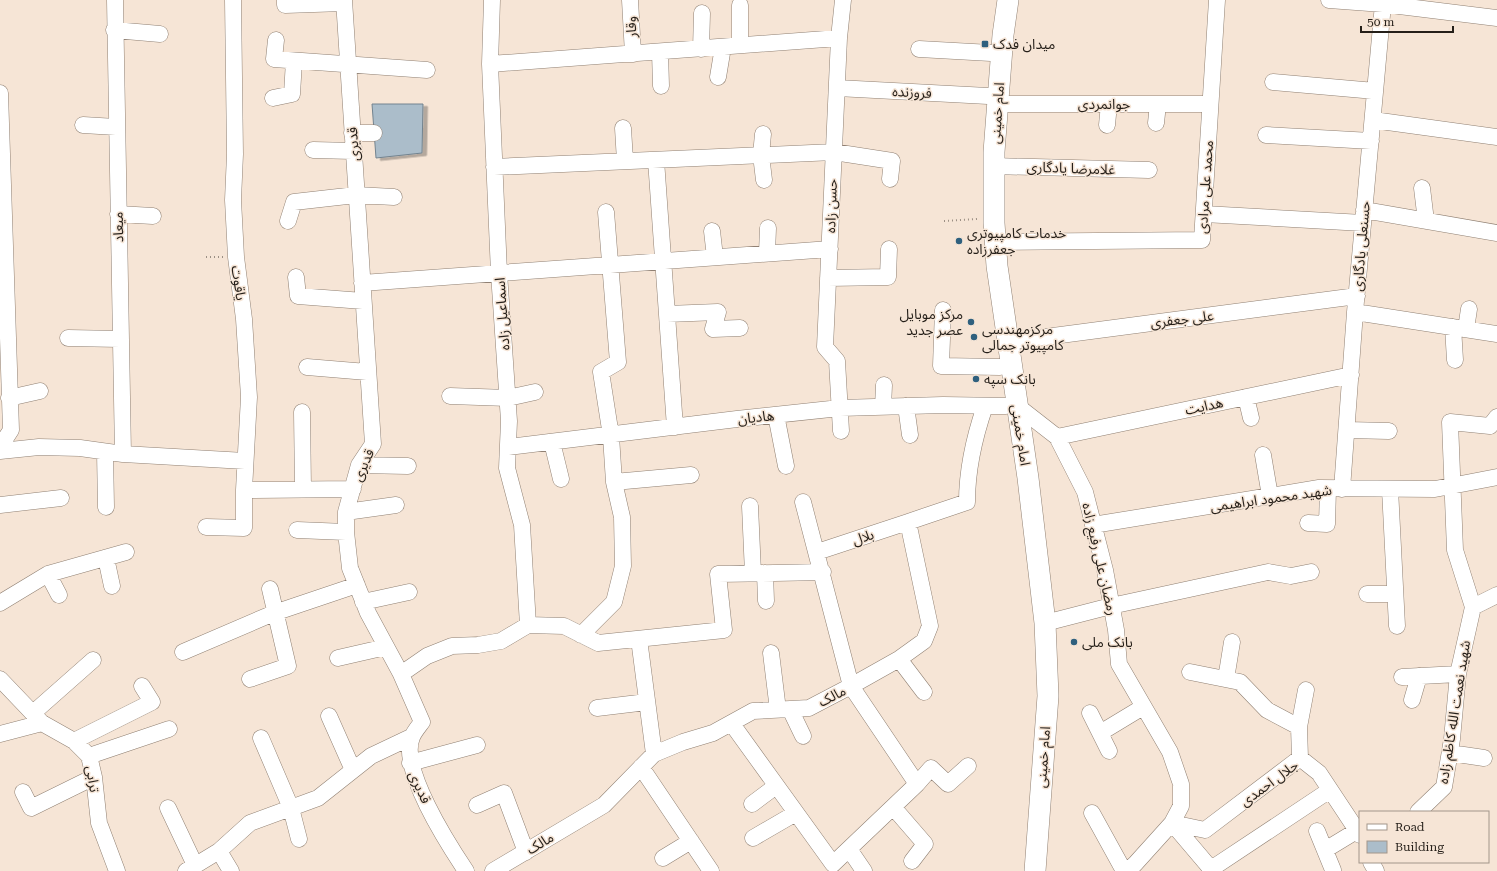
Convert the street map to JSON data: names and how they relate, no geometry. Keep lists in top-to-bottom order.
{
  "streets": {
    "main road": ["امام خمینی"],
    "street": [
      "وقار",
      "فروزنده",
      "جوانمردی",
      "قدیری",
      "غلامرضا یادگاری",
      "محمد علی مرادی",
      "حسن زاده",
      "میعاد",
      "حسنعلی یادگاری",
      "یاقوت",
      "اسماعیل زاده",
      "علی جعفری",
      "هدایت",
      "هادیان",
      "شهید محمود ابراهیمی",
      "بلال",
      "رمضان علی رفیع زاده",
      "مالک",
      "شهید نعمت الله کاظم زاده",
      "ترابی",
      "جلال احمدی"
    ]
  },
  "crossings": [
    ["فروزنده", "جوانمردی"],
    ["فروزنده", "امام خمینی"],
    ["فروزنده", "حسن زاده"],
    ["جوانمردی", "امام خمینی"],
    ["جوانمردی", "محمد علی مرادی"],
    ["امام خمینی", "غلامرضا یادگاری"],
    ["امام خمینی", "محمد علی مرادی"],
    ["امام خمینی", "علی جعفری"],
    ["امام خمینی", "هادیان"],
    ["امام خمینی", "رمضان علی رفیع زاده"],
    ["حسن زاده", "هادیان"],
    ["حسنعلی یادگاری", "علی جعفری"],
    ["حسنعلی یادگاری", "هدایت"],
    ["حسنعلی یادگاری", "شهید محمود ابراهیمی"],
    ["اسماعیل زاده", "هادیان"],
    ["هدایت", "رمضان علی رفیع زاده"],
    ["هادیان", "رمضان علی رفیع زاده"],
    ["شهید محمود ابراهیمی", "رمضان علی رفیع زاده"],
    ["بلال", "مالک"],
    ["رمضان علی رفیع زاده", "جلال احمدی"]
  ],
  "places": {
    "transit": ["میدان فدک"],
    "other": [
      "خدمات کامپیوتری جعفرزاده",
      "مرکز موبایل عصر جدید",
      "مرکزمهندسی کامپیوتر جمالی",
      "بانک سپه",
      "بانک ملی"
    ]
  },
  "legend": ["Road", "Building"],
  "scale_bar": "50 m"
}
